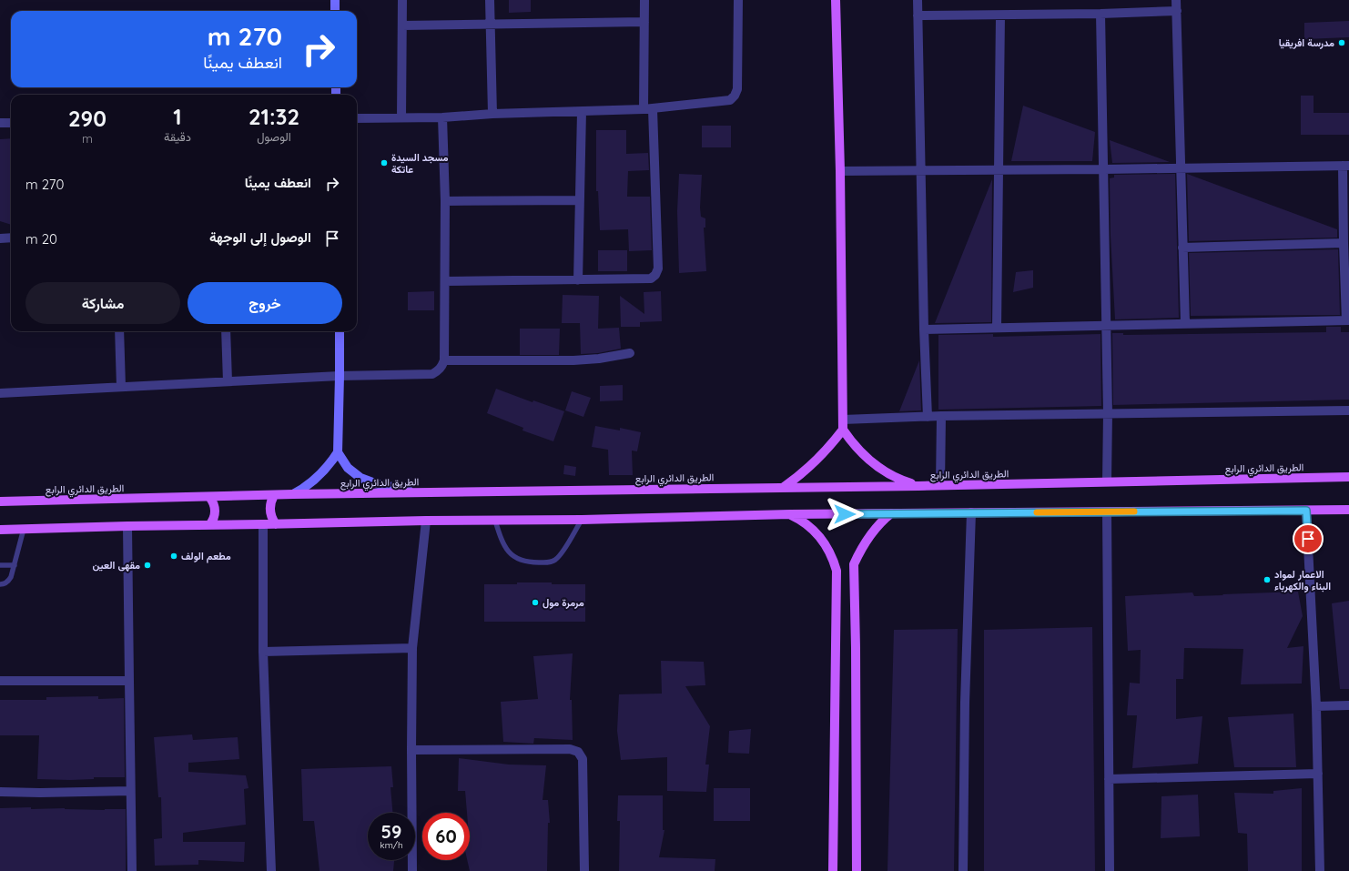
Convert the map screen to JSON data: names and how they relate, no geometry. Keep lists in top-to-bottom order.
{
  "streets": {
    "main road": ["الطريق الدائري الرابع"]
  },
  "places": [
    "مدرسة افريقيا",
    "مسجد السيدة عاتكة",
    "مطعم الولف",
    "مقهى العين",
    "الاعمار لمواد البناء والكهرباء",
    "مرمرة مول"
  ],
  "page": {
    "turn": ["270 m", "انعطف يمينًا"],
    "eta": [
      "21:32",
      "الوصول",
      "1",
      "دقيقة",
      "290",
      "m"
    ],
    "list": [
      {
        "name": "انعطف يمينًا",
        "value": "270 m"
      },
      {
        "name": "الوصول إلى الوجهة",
        "value": "20 m"
      }
    ],
    "buttons": ["خروج", "مشاركة"],
    "speed": "59 km/h",
    "limit": "60"
  }
}
